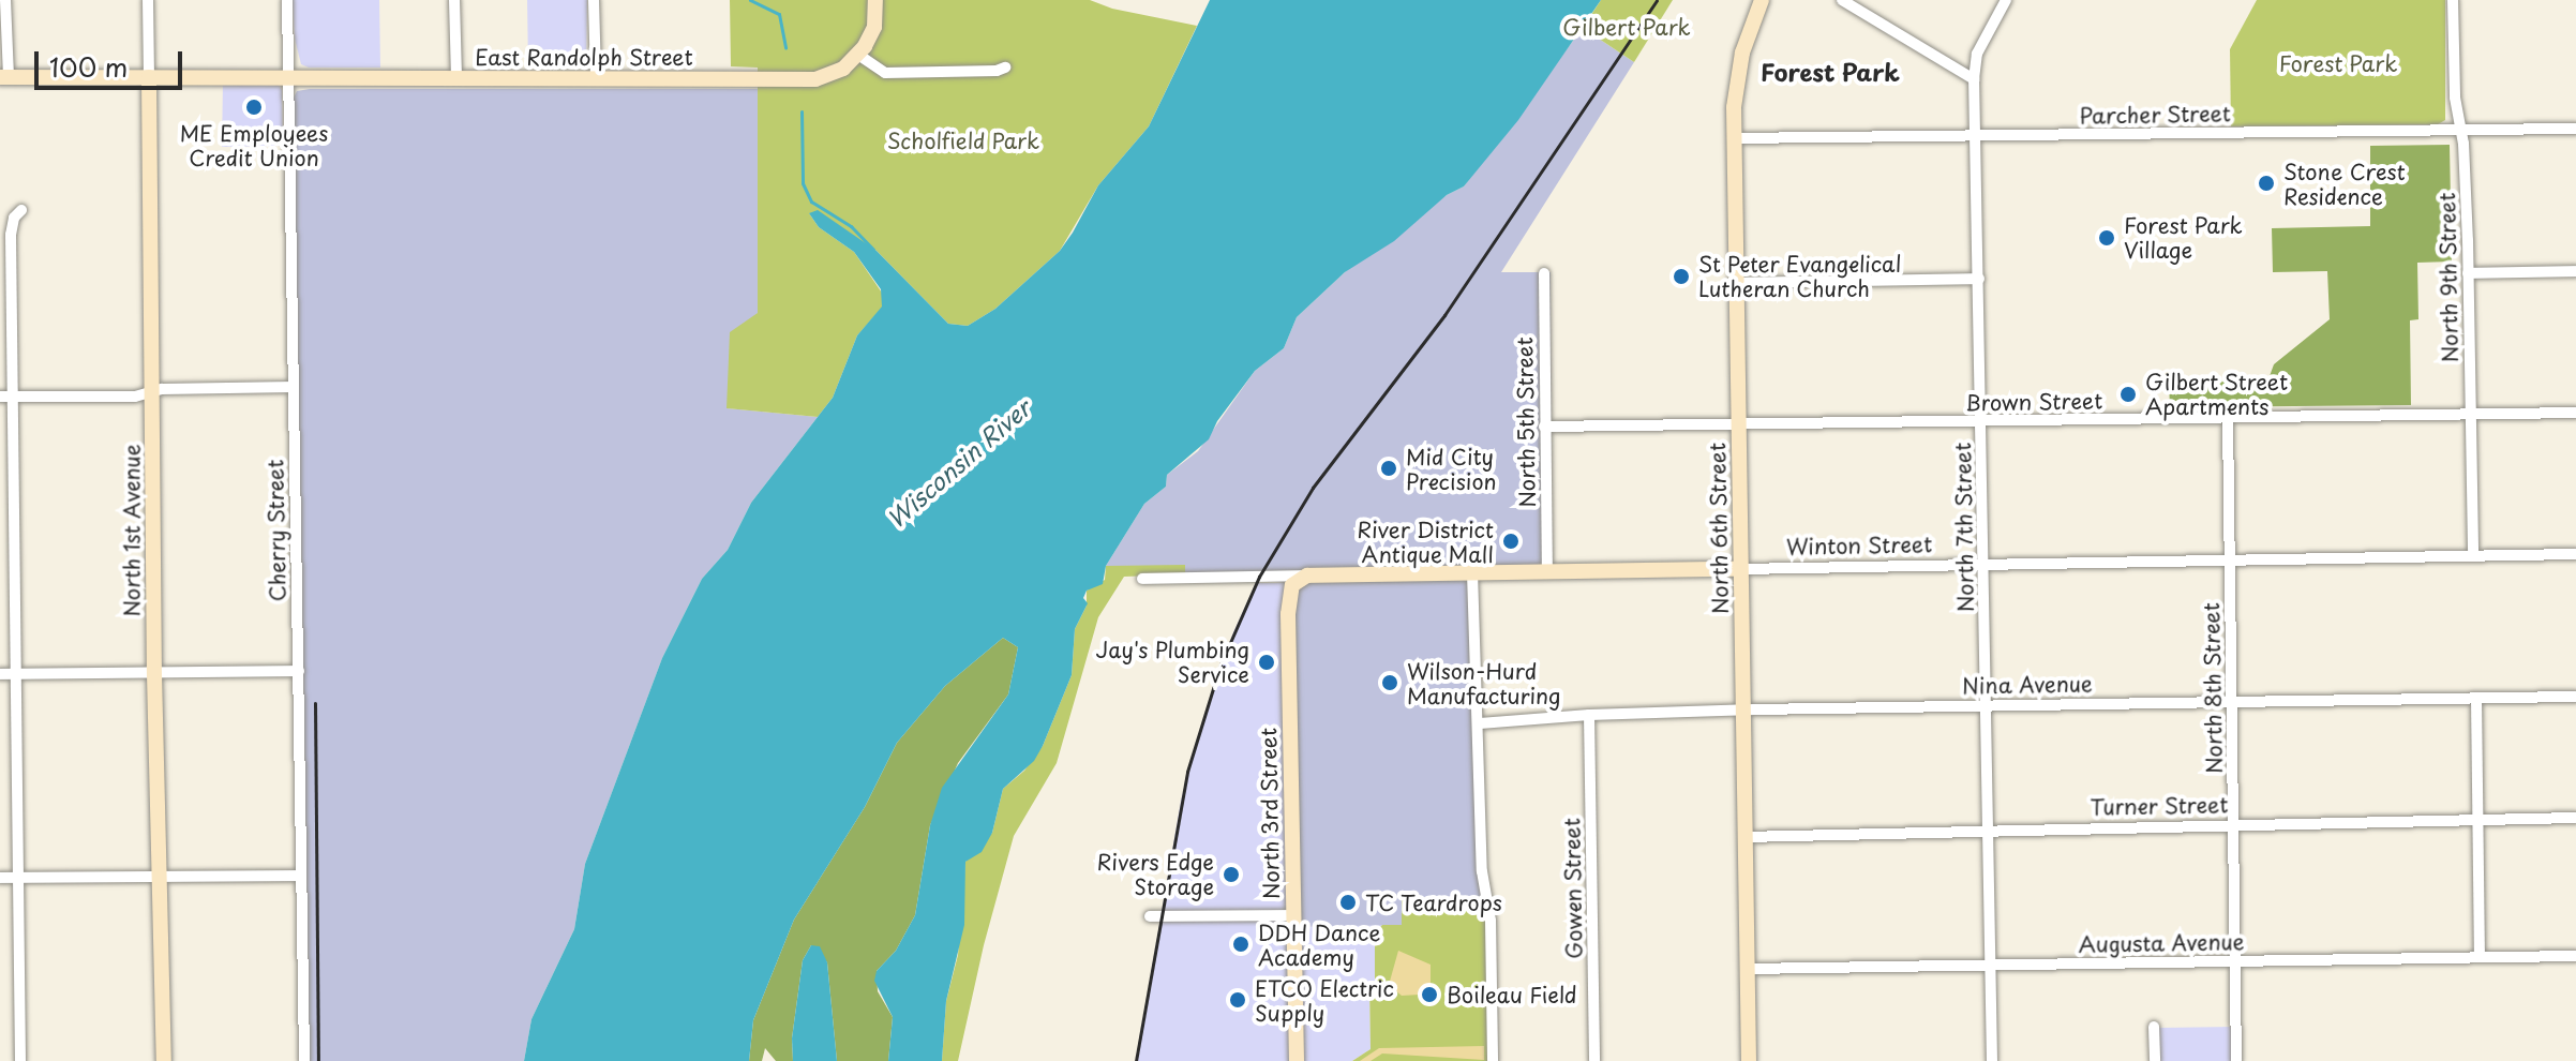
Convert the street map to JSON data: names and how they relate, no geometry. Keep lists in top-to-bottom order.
{
  "streets": {
    "street": [
      "East Randolph Street",
      "Parcher Street",
      "North 9th Street",
      "Brown Street",
      "North 5th Street",
      "North 7th Street",
      "North 6th Street",
      "North 1st Avenue",
      "Cherry Street",
      "Winton Street",
      "Nina Avenue",
      "North 8th Street",
      "Turner Street",
      "North 3rd Street",
      "Gowen Street",
      "Augusta Avenue"
    ]
  },
  "crossings": [
    ["East Randolph Street", "North 1st Avenue"],
    ["East Randolph Street", "Cherry Street"],
    ["Parcher Street", "North 9th Street"],
    ["Parcher Street", "North 7th Street"],
    ["Parcher Street", "North 6th Street"],
    ["North 9th Street", "Brown Street"],
    ["North 9th Street", "Winton Street"],
    ["Brown Street", "North 5th Street"],
    ["Brown Street", "North 7th Street"],
    ["Brown Street", "North 6th Street"],
    ["Brown Street", "North 8th Street"],
    ["North 5th Street", "Winton Street"],
    ["North 7th Street", "Winton Street"],
    ["North 7th Street", "Nina Avenue"],
    ["North 7th Street", "Turner Street"],
    ["North 7th Street", "Augusta Avenue"],
    ["North 6th Street", "Winton Street"],
    ["North 6th Street", "Nina Avenue"],
    ["North 6th Street", "Turner Street"],
    ["North 6th Street", "Augusta Avenue"],
    ["Winton Street", "North 8th Street"],
    ["Winton Street", "North 3rd Street"],
    ["Nina Avenue", "North 8th Street"],
    ["Nina Avenue", "Gowen Street"],
    ["North 8th Street", "Turner Street"],
    ["North 8th Street", "Augusta Avenue"]
  ],
  "districts": ["Forest Park"],
  "water": ["Wisconsin River"],
  "parks": ["Gilbert Park", "Forest Park", "Scholfield Park"],
  "places": [
    "ME Employees Credit Union",
    "Stone Crest Residence",
    "Forest Park Village",
    "St Peter Evangelical Lutheran Church",
    "Gilbert Street Apartments",
    "Mid City Precision",
    "River District Antique Mall",
    "Jay's Plumbing Service",
    "Wilson-Hurd Manufacturing",
    "Rivers Edge Storage",
    "TC Teardrops",
    "DDH Dance Academy",
    "Boileau Field",
    "ETCO Electric Supply"
  ],
  "scale_bar": "100 m"
}
